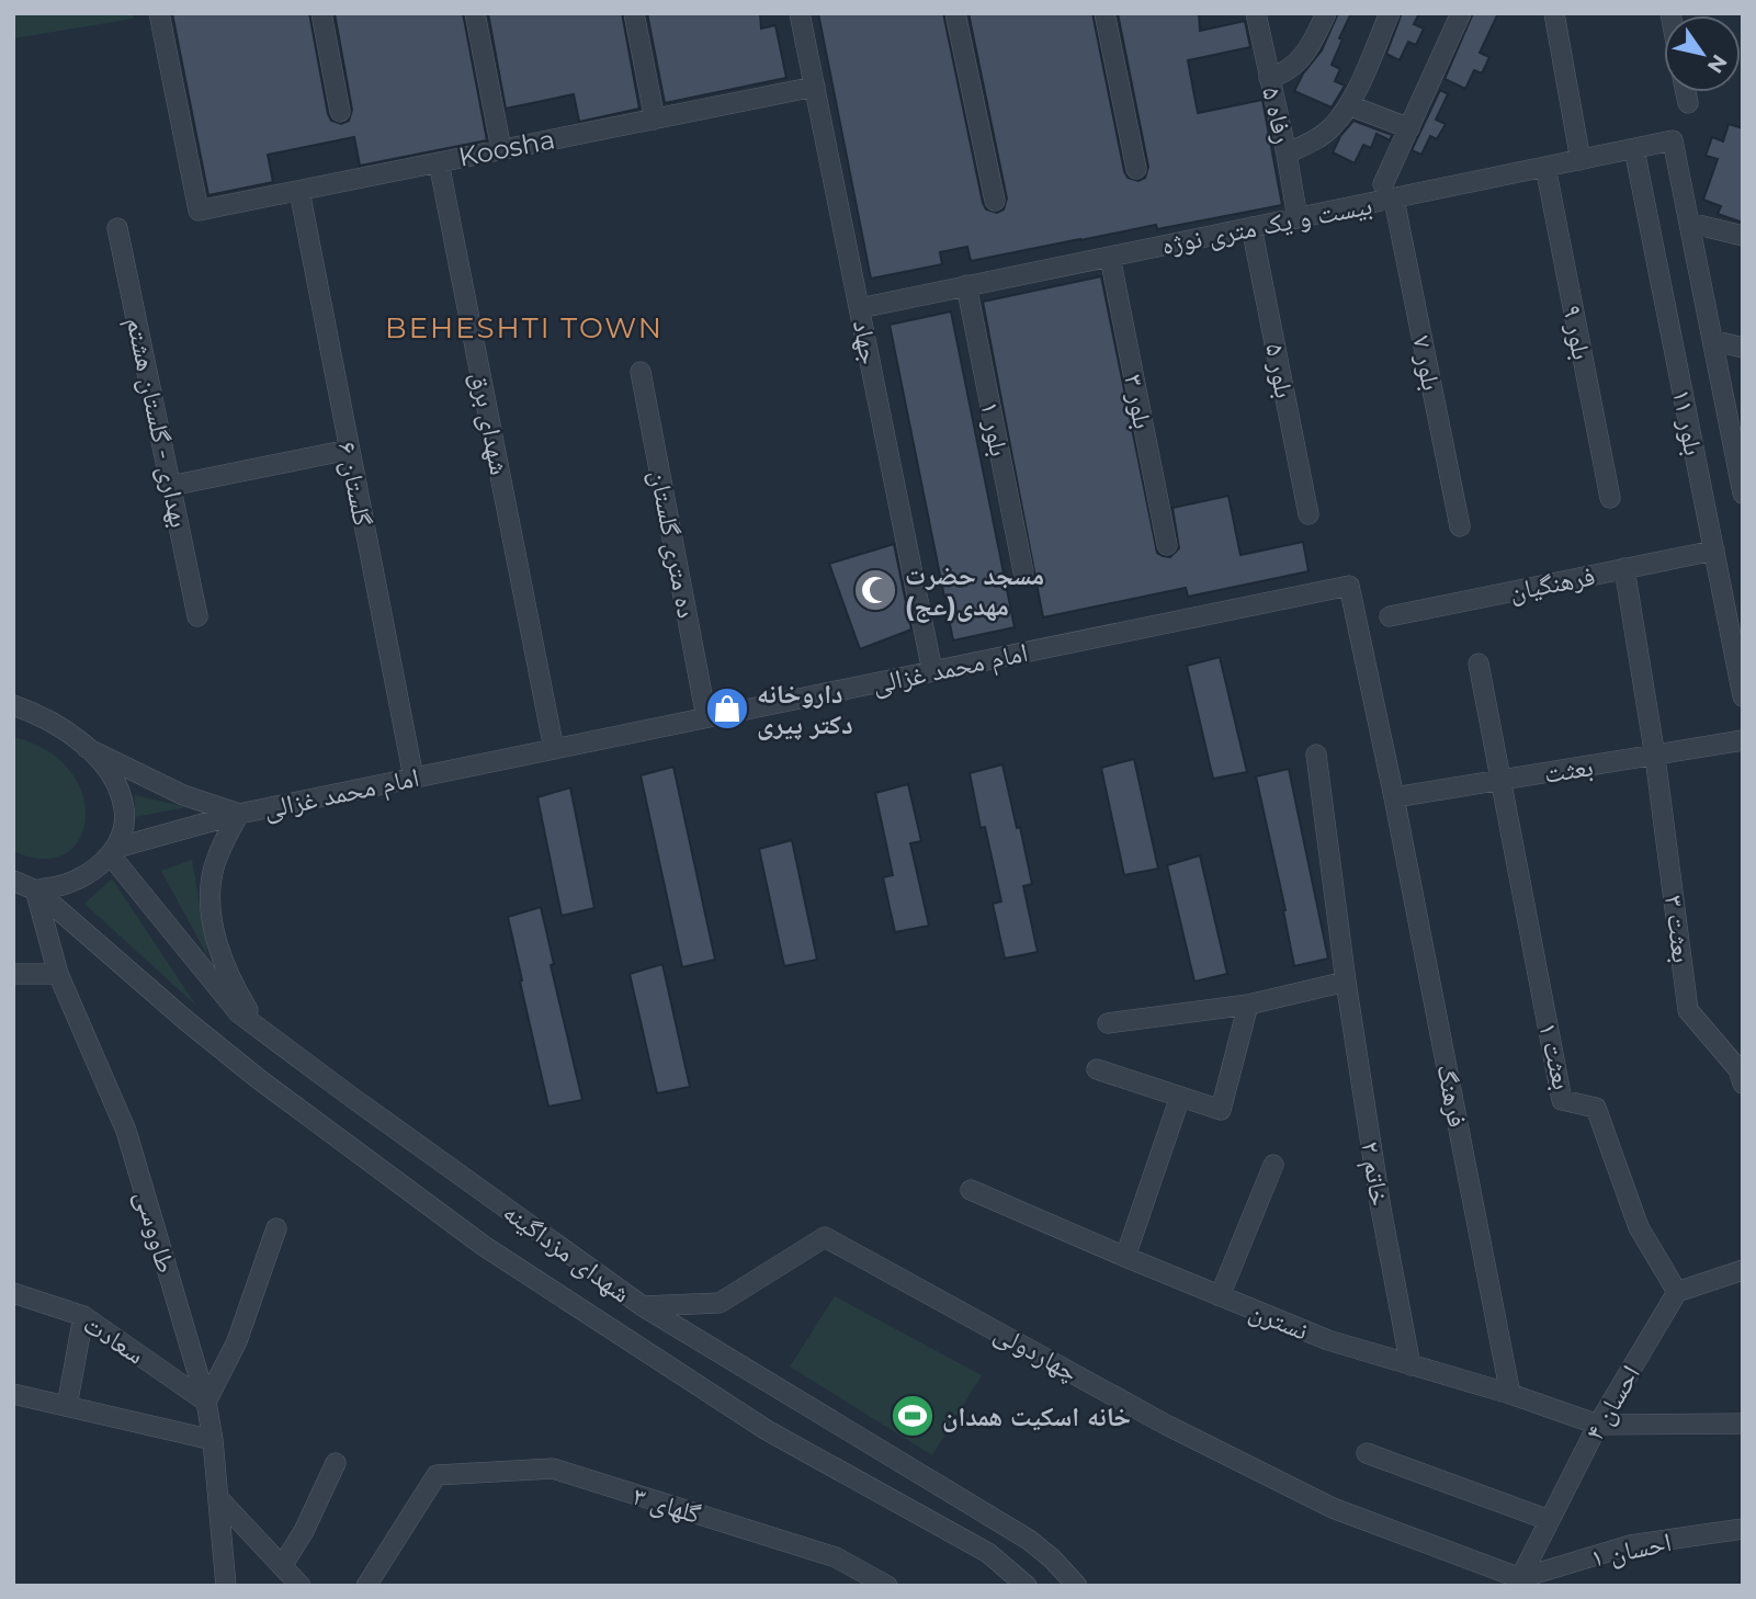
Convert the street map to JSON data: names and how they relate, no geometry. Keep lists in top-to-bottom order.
{
  "streets": {
    "street": [
      "رفاه ۵",
      "Koosha",
      "بیست و یک متری نوژه",
      "بلور ۹",
      "جهاد",
      "بلور ۷",
      "بلور ۵",
      "بلور ۳",
      "بهداری - گلستان هشتم",
      "بلور ۱۱",
      "شهدای برق",
      "بلور ۱",
      "گلستان ۶",
      "ده متری گلستان",
      "فرهنگیان",
      "امام محمد غزالی",
      "بعثت",
      "بعثت ۳",
      "بعثت ۱",
      "فرهنگ",
      "خاتم ۲",
      "طاووسی",
      "شهدای مزداگینه",
      "نسترن",
      "سعادت",
      "چهاردولی",
      "احسان ۴",
      "گلهای ۳",
      "احسان ۱"
    ]
  },
  "crossings": [
    ["رفاه ۵", "بیست و یک متری نوژه"],
    ["Koosha", "جهاد"],
    ["Koosha", "شهدای برق"],
    ["Koosha", "گلستان ۶"],
    ["بیست و یک متری نوژه", "بلور ۹"],
    ["بیست و یک متری نوژه", "جهاد"],
    ["بیست و یک متری نوژه", "بلور ۷"],
    ["بیست و یک متری نوژه", "بلور ۵"],
    ["بیست و یک متری نوژه", "بلور ۳"],
    ["بیست و یک متری نوژه", "بلور ۱۱"],
    ["بیست و یک متری نوژه", "بلور ۱"],
    ["جهاد", "امام محمد غزالی"],
    ["بلور ۱۱", "فرهنگیان"],
    ["شهدای برق", "امام محمد غزالی"],
    ["گلستان ۶", "امام محمد غزالی"],
    ["ده متری گلستان", "امام محمد غزالی"],
    ["فرهنگیان", "بعثت ۳"],
    ["امام محمد غزالی", "بعثت"],
    ["امام محمد غزالی", "فرهنگ"],
    ["امام محمد غزالی", "شهدای مزداگینه"],
    ["بعثت", "بعثت ۳"],
    ["بعثت", "بعثت ۱"],
    ["بعثت", "فرهنگ"],
    ["بعثت ۱", "احسان ۴"],
    ["فرهنگ", "نسترن"],
    ["خاتم ۲", "نسترن"],
    ["طاووسی", "شهدای مزداگینه"],
    ["طاووسی", "سعادت"],
    ["شهدای مزداگینه", "چهاردولی"],
    ["نسترن", "احسان ۴"],
    ["چهاردولی", "احسان ۴"],
    ["چهاردولی", "احسان ۱"],
    ["احسان ۴", "احسان ۱"]
  ],
  "districts": ["BEHESHTI TOWN"],
  "places": {
    "mosque": ["مسجد حضرت مهدی(عج)"],
    "shop": ["داروخانه دکتر پیری"],
    "sports": ["خانه اسكيت همدان"]
  },
  "north": "bottom right"
}
